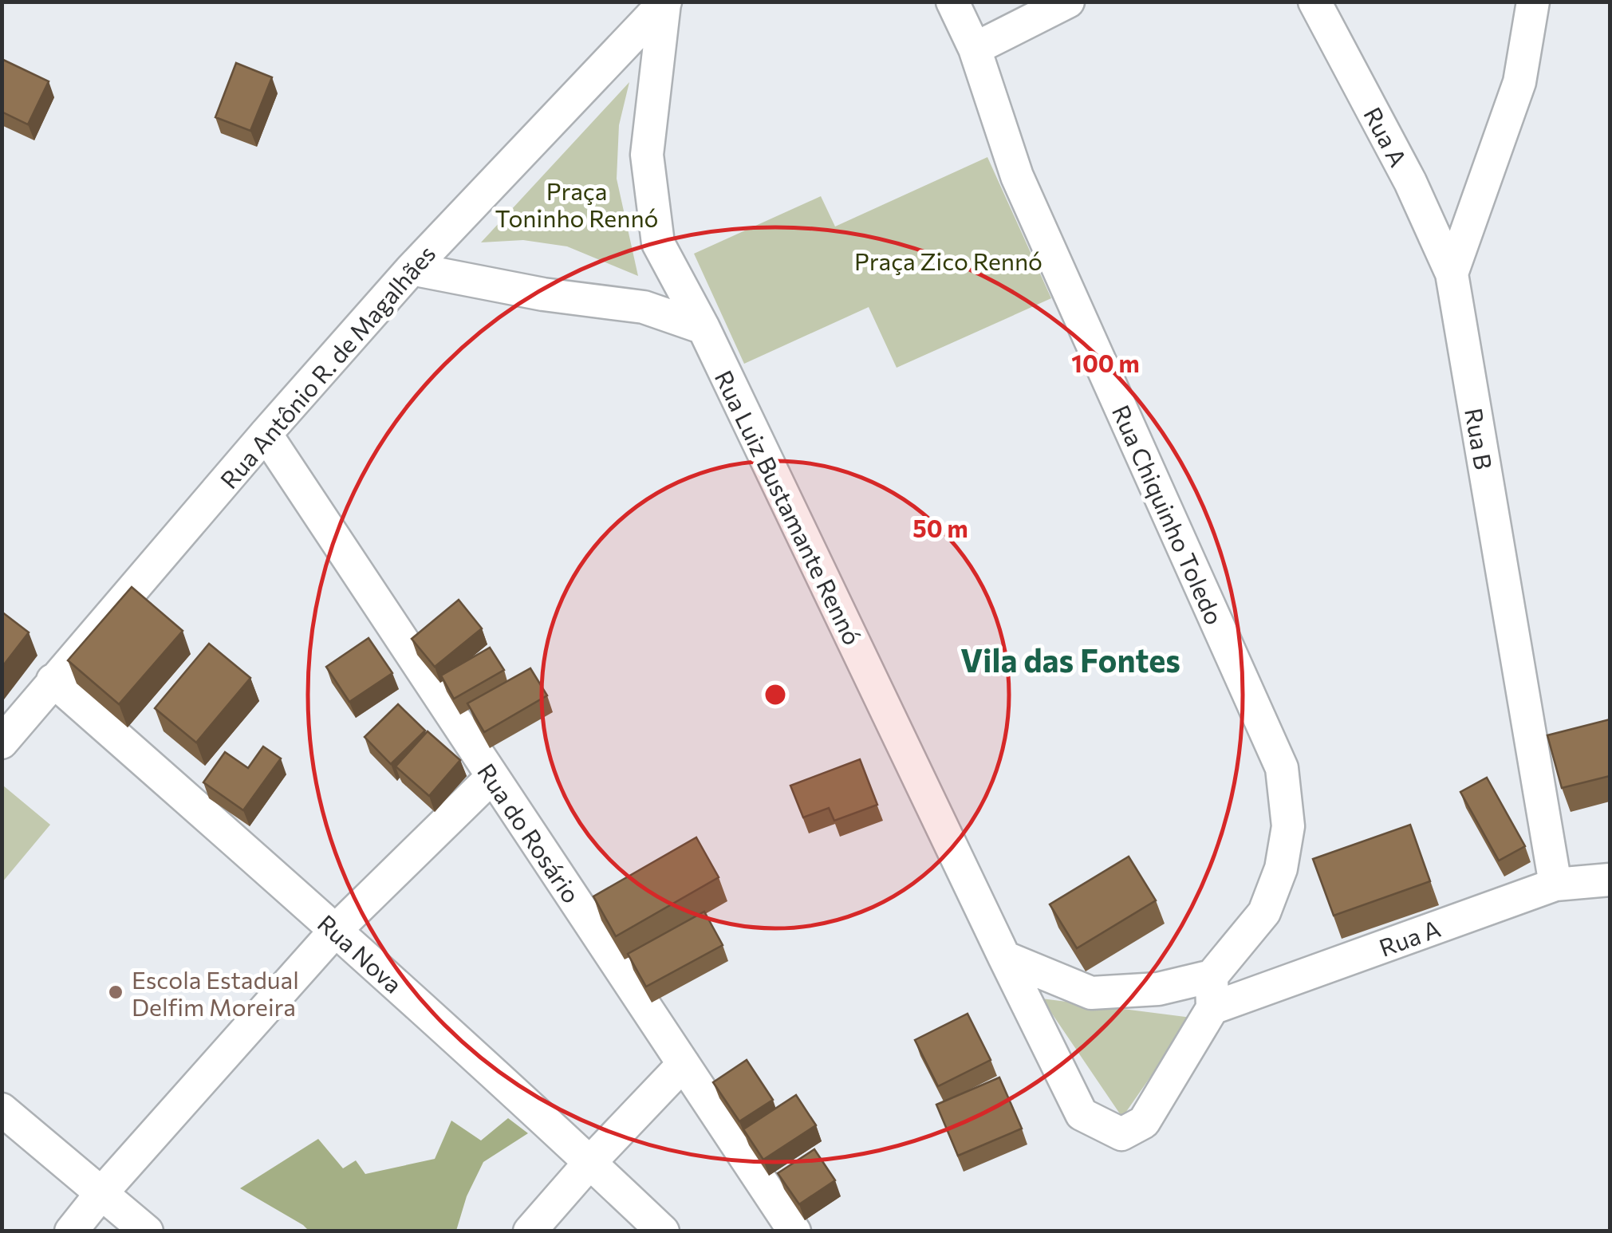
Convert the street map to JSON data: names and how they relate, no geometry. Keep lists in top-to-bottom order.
{
  "streets": {
    "street": [
      "Rua A",
      "Rua Antônio R. de Magalhães",
      "Rua B",
      "Rua Luiz Bustamante Rennó",
      "Rua Chiquinho Toledo",
      "Rua do Rosário",
      "Rua Nova"
    ]
  },
  "crossings": [
    ["Rua A", "Rua B"],
    ["Rua A", "Rua Luiz Bustamante Rennó"],
    ["Rua Antônio R. de Magalhães", "Rua do Rosário"],
    ["Rua Antônio R. de Magalhães", "Rua Nova"]
  ],
  "districts": ["Vila das Fontes"],
  "parks": ["Praça Toninho Rennó", "Praça Zico Rennó"],
  "places": ["Escola Estadual Delfim Moreira"],
  "rings": ["100 m", "50 m"]
}
